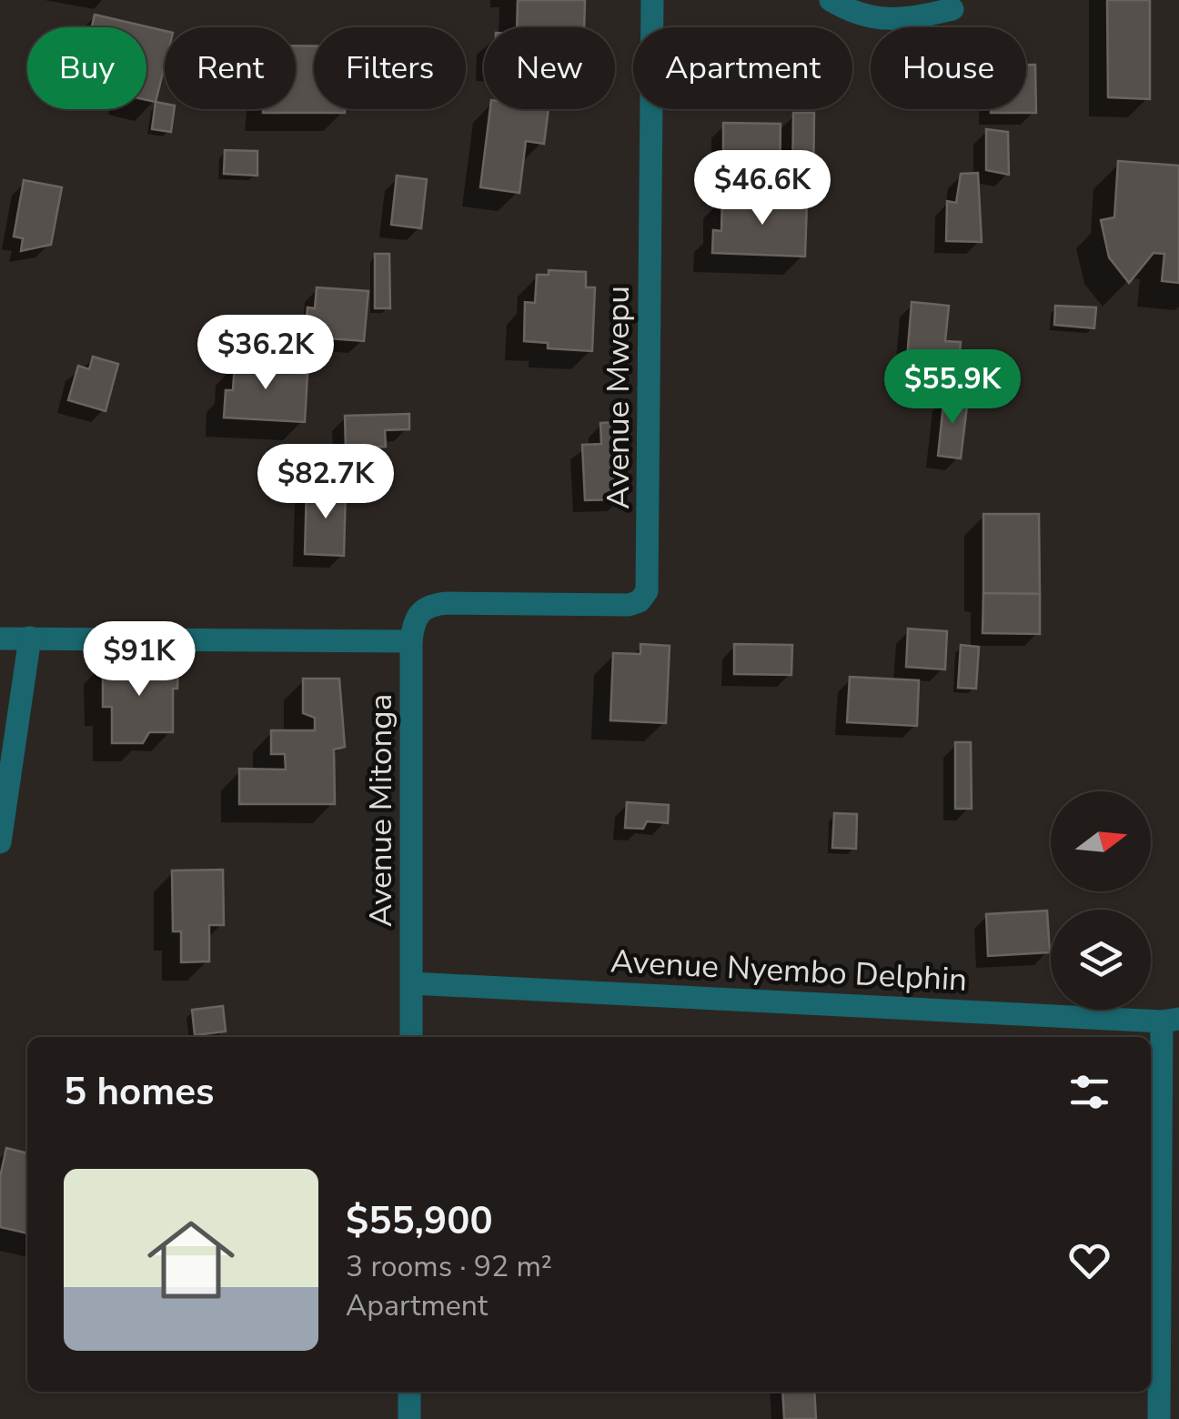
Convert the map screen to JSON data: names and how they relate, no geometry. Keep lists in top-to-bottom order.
{
  "streets": {
    "street": ["Avenue Mwepu", "Avenue Mitonga", "Avenue Nyembo Delphin"]
  },
  "crossings": [
    ["Avenue Mwepu", "Avenue Mitonga"],
    ["Avenue Mitonga", "Avenue Nyembo Delphin"]
  ],
  "north": "right",
  "page": {
    "chip": [
      "Buy",
      "Rent",
      "Filters",
      "New",
      "Apartment",
      "House"
    ],
    "price": [
      "$46.6K",
      "$36.2K",
      "$55.9K",
      "$82.7K",
      "$91K"
    ],
    "heading": "5 homes",
    "list": [
      {
        "name": "$55,900",
        "note": "3 rooms · 92 m² · Apartment"
      }
    ]
  }
}
